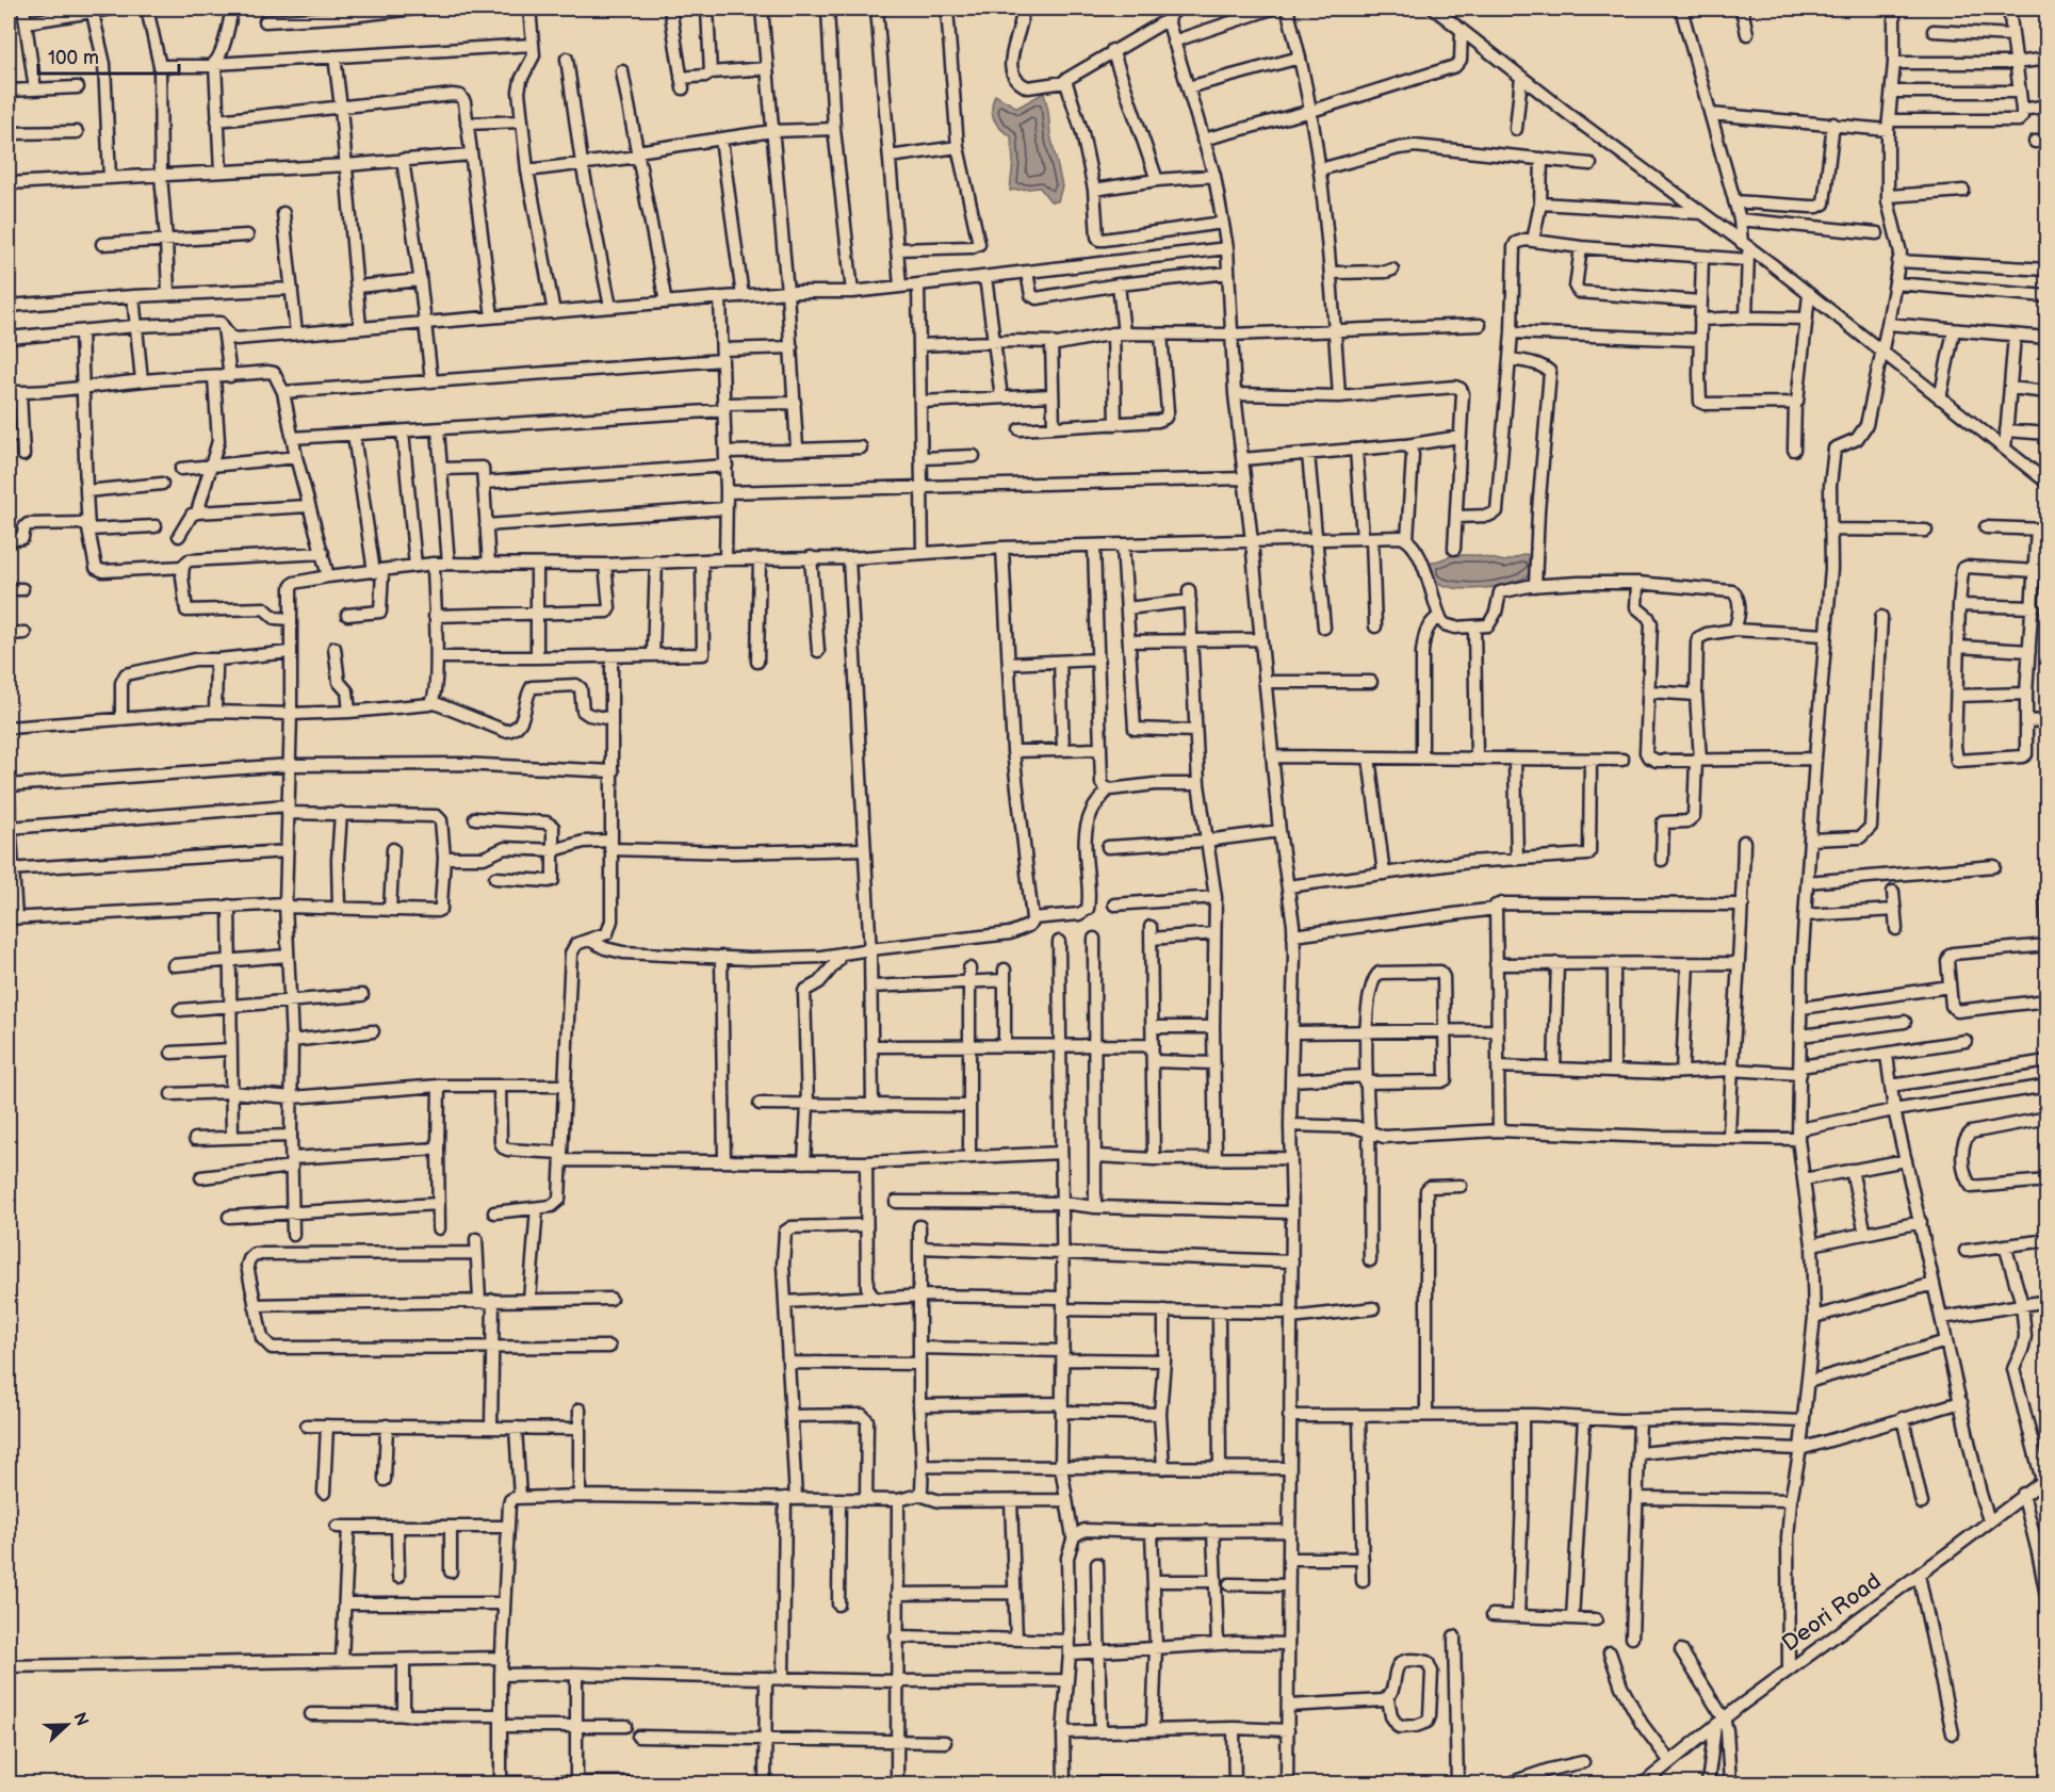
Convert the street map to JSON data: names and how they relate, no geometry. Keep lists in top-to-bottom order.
{
  "streets": {
    "street": ["Deori Road"]
  },
  "scale_bar": "100 m",
  "north": "right"
}
